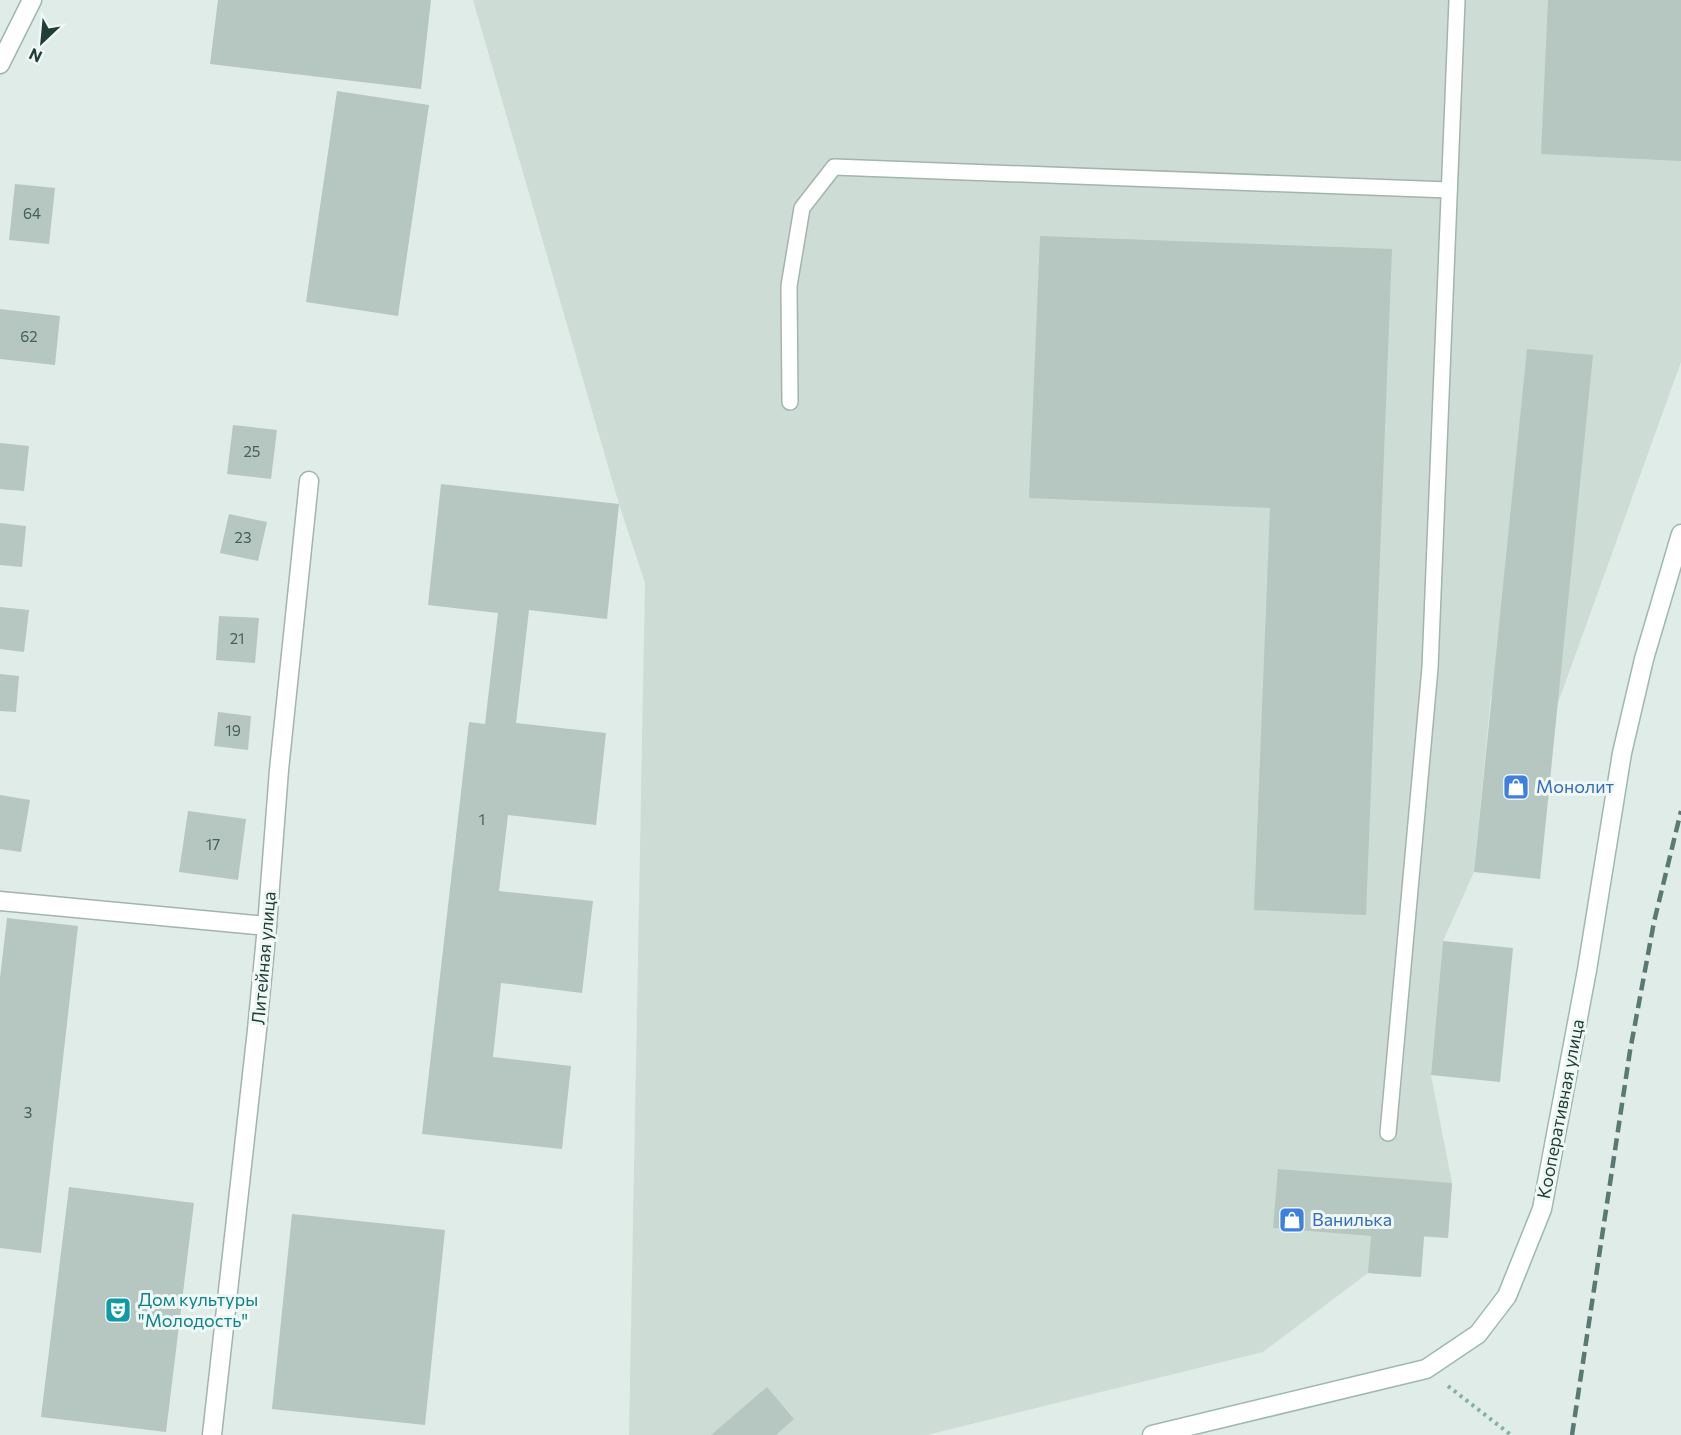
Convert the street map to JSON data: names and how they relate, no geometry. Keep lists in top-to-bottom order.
{
  "streets": {
    "street": ["Литейная улица", "Кооперативная улица"]
  },
  "places": {
    "shop": ["Монолит", "Ванилька"],
    "theatre": ["Дом культуры \"Молодость\""]
  },
  "house_numbers": [
    "64",
    "62",
    "25",
    "23",
    "21",
    "19",
    "1",
    "17",
    "3"
  ],
  "north": "bottom left"
}
